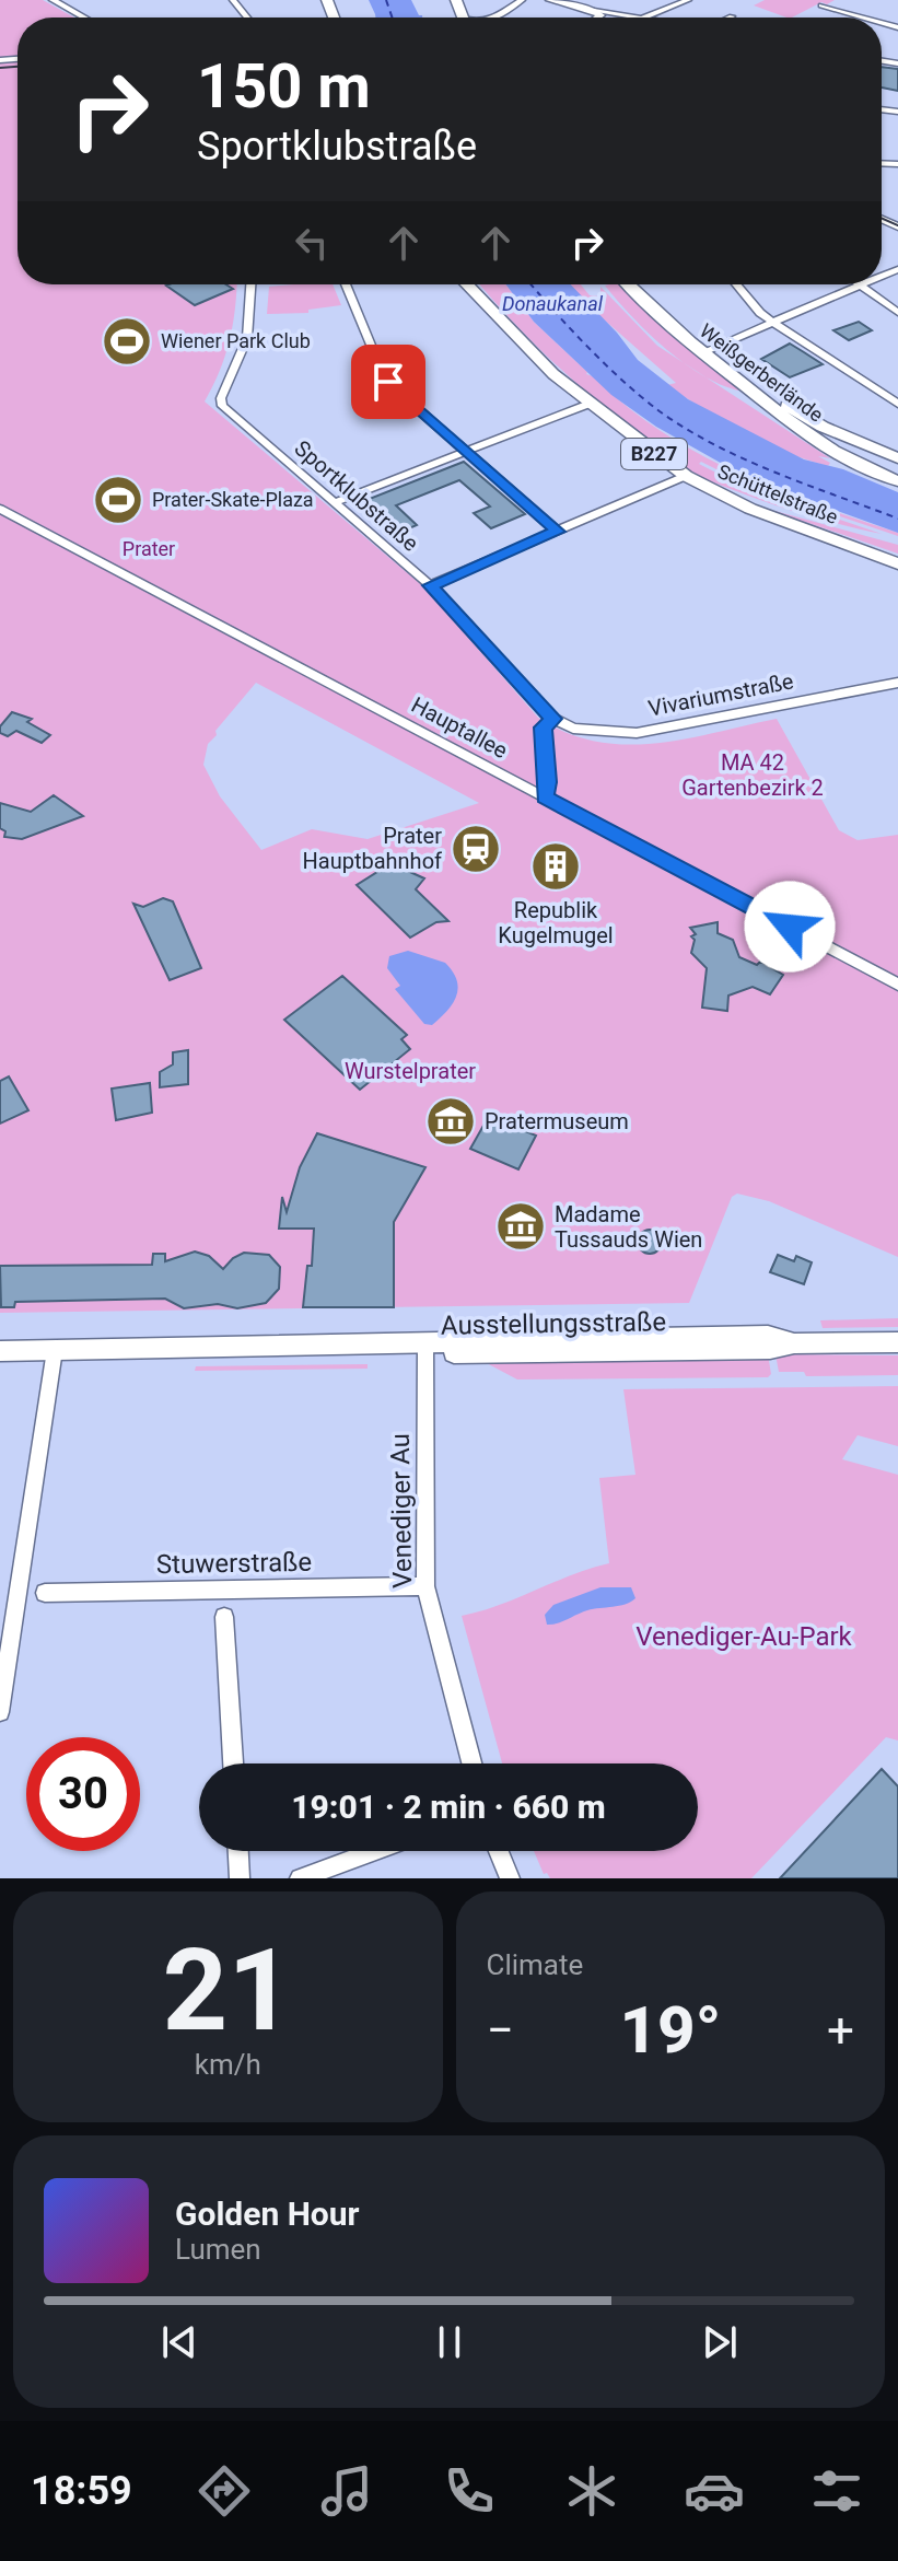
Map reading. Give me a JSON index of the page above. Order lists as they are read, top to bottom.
{
  "streets": {
    "main road": [
      "Weißgerberlände",
      "B227",
      "Schüttelstraße",
      "Ausstellungsstraße"
    ],
    "street": [
      "Sportklubstraße",
      "Vivariumstraße",
      "Hauptallee",
      "Venediger Au",
      "Stuwerstraße"
    ]
  },
  "crossings": [
    ["Sportklubstraße", "Vivariumstraße"],
    ["Ausstellungsstraße", "Venediger Au"],
    ["Venediger Au", "Stuwerstraße"]
  ],
  "water": ["Donaukanal"],
  "parks": [
    "Prater",
    "MA 42 Gartenbezirk 2",
    "Wurstelprater",
    "Venediger-Au-Park"
  ],
  "places": {
    "sports": ["Wiener Park Club", "Prater-Skate-Plaza"],
    "station": ["Prater Hauptbahnhof"],
    "building": ["Republik Kugelmugel"],
    "museum": ["Pratermuseum", "Madame Tussauds Wien"]
  },
  "page": {
    "turn": ["150 m", "Sportklubstraße"],
    "limit": "30",
    "trip": "19:01 · 2 min · 660 m",
    "tile": [
      ["21", "km/h"],
      "Climate"
    ],
    "heat": ["−", "19°", "+"],
    "song": ["Golden Hour", "Lumen"],
    "tabs": "18:59"
  }
}
